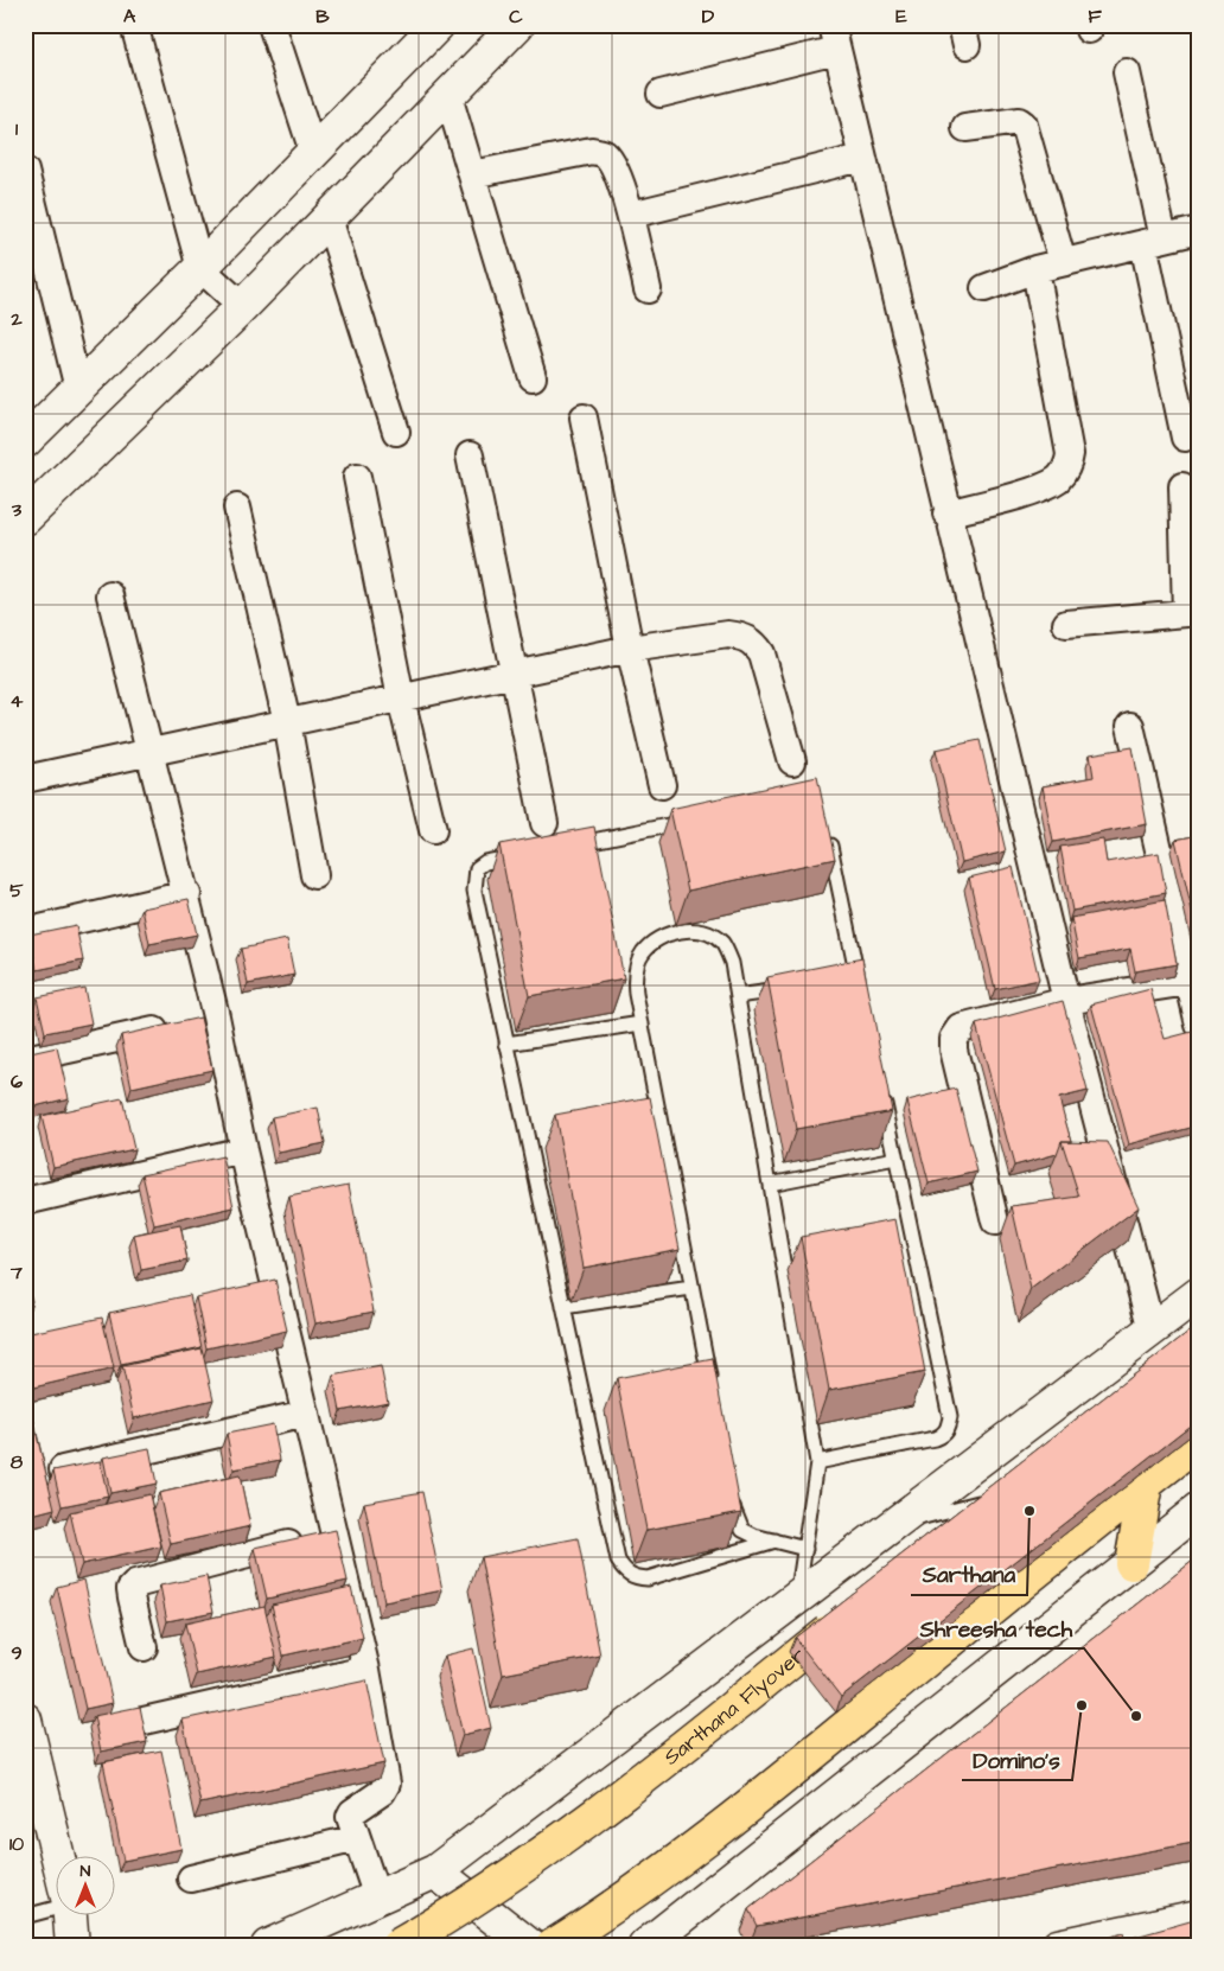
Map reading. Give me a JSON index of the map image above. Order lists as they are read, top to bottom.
{
  "streets": {
    "main road": ["Sarthana Flyover"]
  },
  "places": ["Sarthana", "Domino's", "Shreesha tech"],
  "north": "top",
  "grid": {
    "columns": [
      "A",
      "B",
      "C",
      "D",
      "E",
      "F"
    ],
    "rows": [
      "1",
      "2",
      "3",
      "4",
      "5",
      "6",
      "7",
      "8",
      "9",
      "10"
    ]
  }
}
